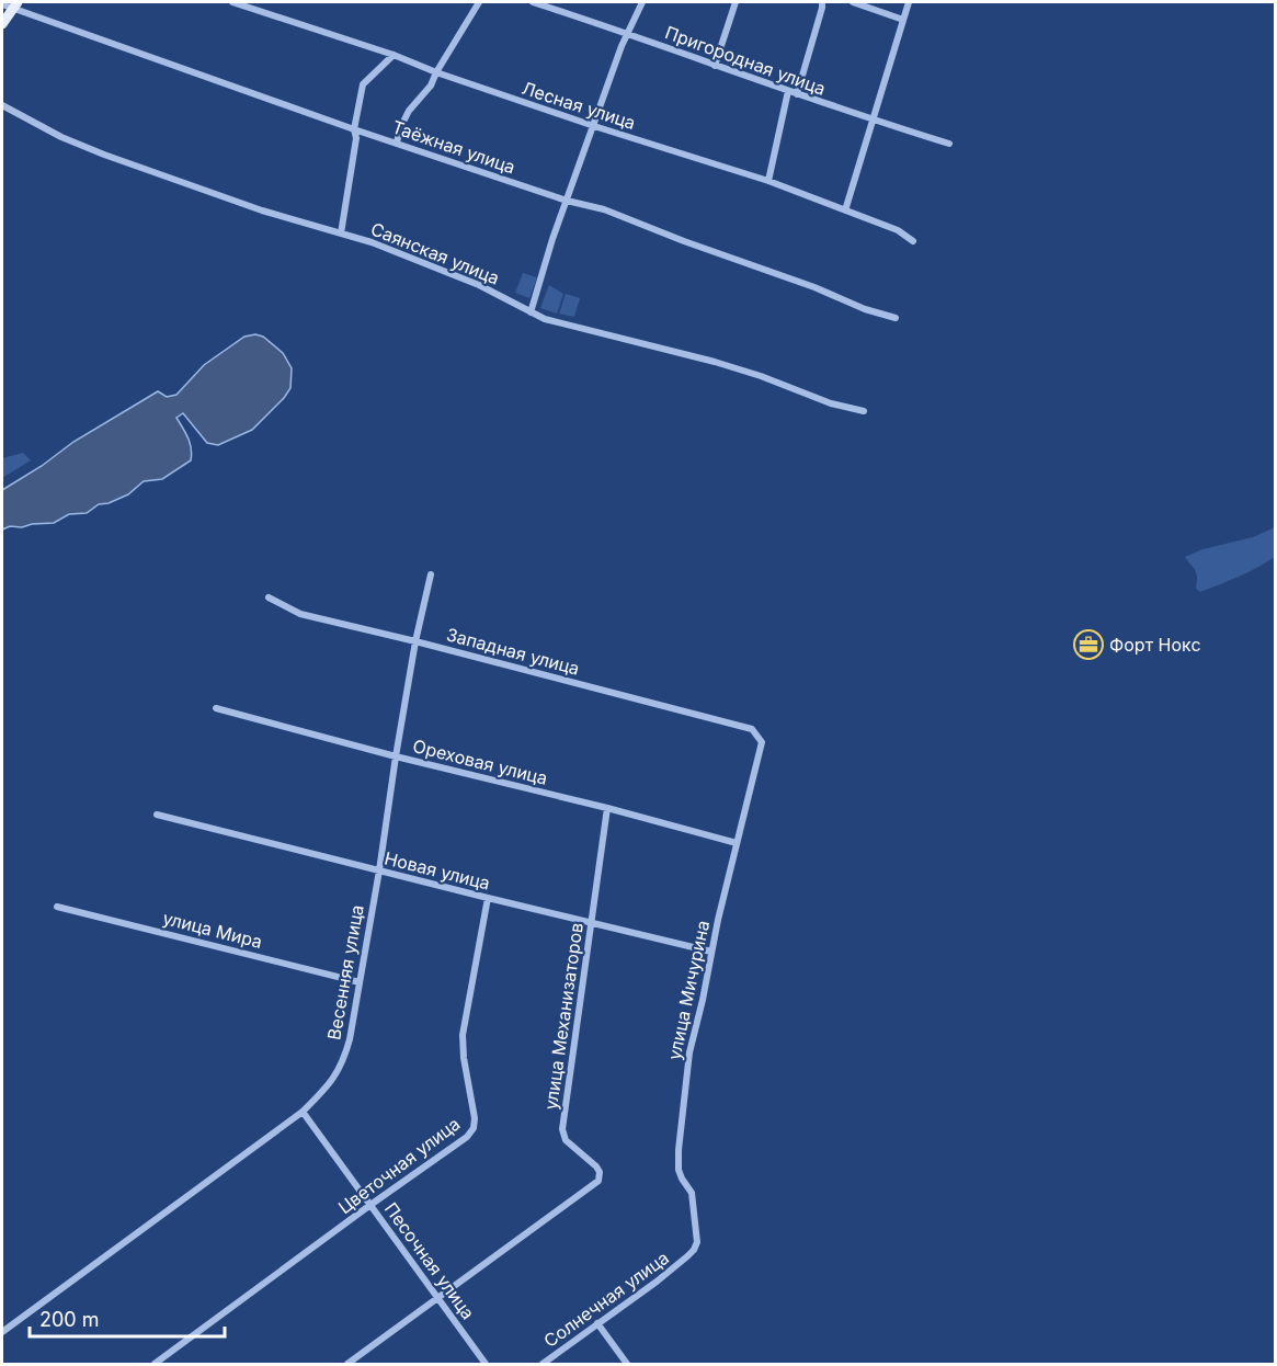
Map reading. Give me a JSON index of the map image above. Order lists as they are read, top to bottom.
{
  "streets": {
    "street": [
      "Пригородная улица",
      "Лесная улица",
      "Таёжная улица",
      "Саянская улица",
      "Западная улица",
      "Ореховая улица",
      "Новая улица",
      "улица Мира",
      "Весенняя улица",
      "улица Мичурина",
      "улица Механизаторов",
      "Цветочная улица",
      "Песочная улица",
      "Солнечная улица"
    ]
  },
  "crossings": [
    ["Западная улица", "Весенняя улица"],
    ["Западная улица", "улица Мичурина"],
    ["Ореховая улица", "Весенняя улица"],
    ["Ореховая улица", "улица Мичурина"],
    ["Ореховая улица", "улица Механизаторов"],
    ["Новая улица", "Весенняя улица"],
    ["Новая улица", "улица Мичурина"],
    ["Новая улица", "улица Механизаторов"],
    ["Новая улица", "Цветочная улица"],
    ["улица Мира", "Весенняя улица"],
    ["Весенняя улица", "Песочная улица"],
    ["улица Мичурина", "Солнечная улица"],
    ["улица Механизаторов", "Песочная улица"],
    ["Цветочная улица", "Песочная улица"]
  ],
  "places": {
    "office": ["Форт Нокс"]
  },
  "scale_bar": "200 m"
}
